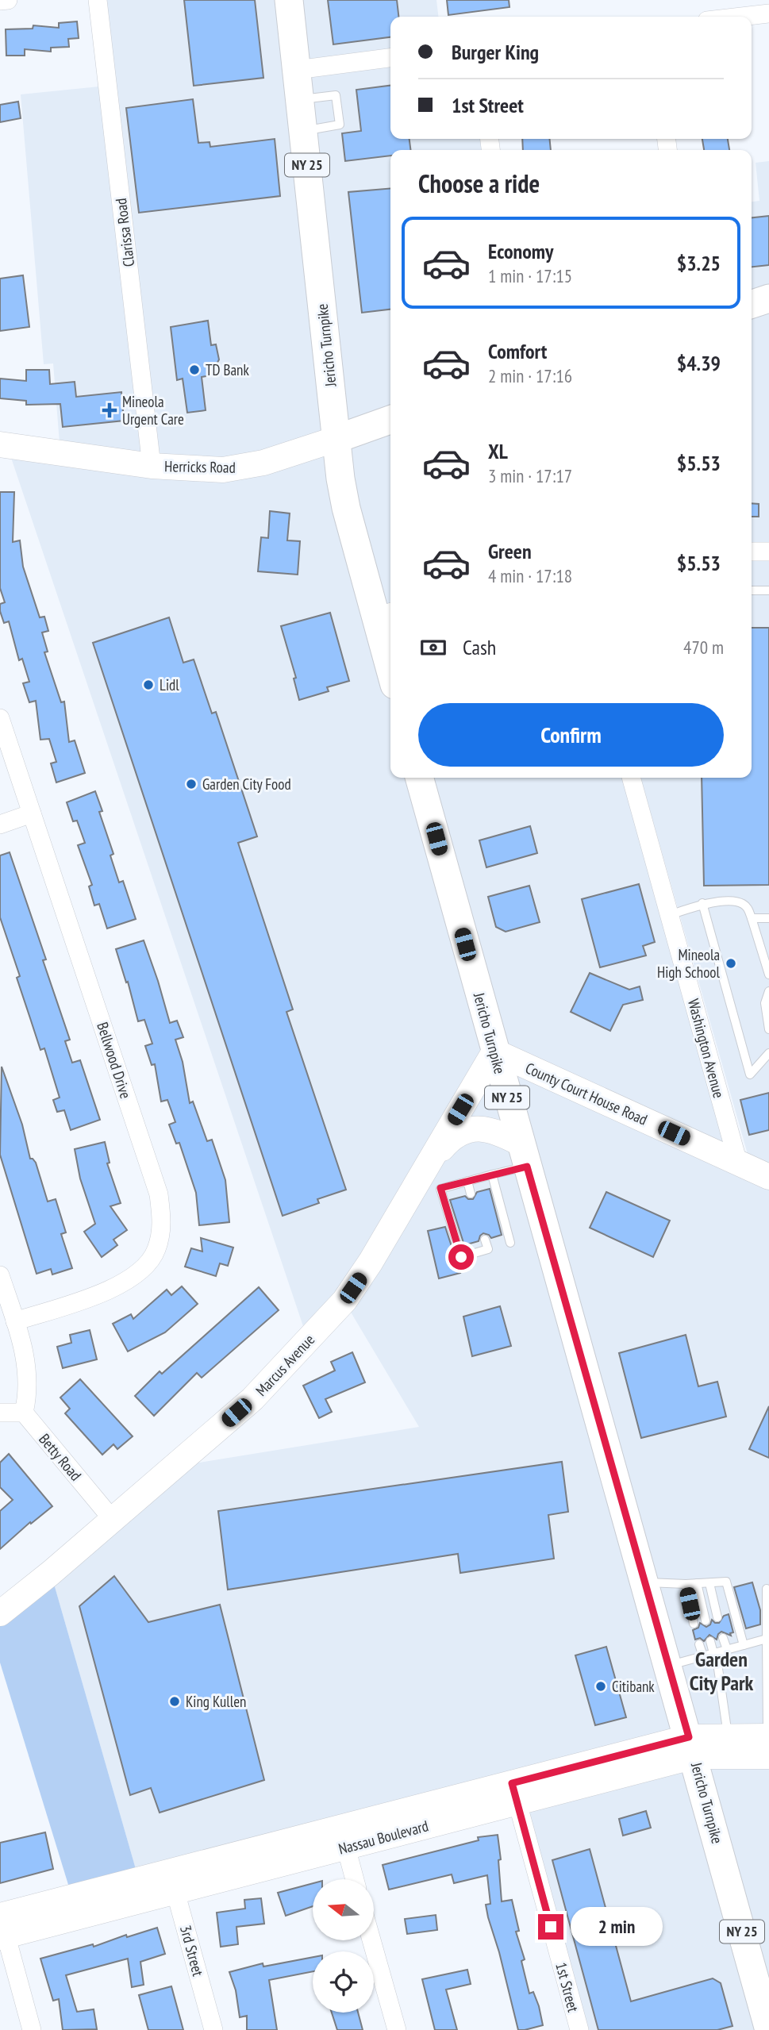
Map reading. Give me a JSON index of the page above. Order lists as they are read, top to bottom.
{
  "streets": {
    "main road": [
      "NY 25",
      "Jericho Turnpike",
      "Herricks Road",
      "County Court House Road",
      "Marcus Avenue",
      "Nassau Boulevard"
    ],
    "street": [
      "Clarissa Road",
      "Washington Avenue",
      "Bellwood Drive",
      "Betty Road",
      "3rd Street",
      "1st Street"
    ]
  },
  "crossings": [
    ["Clarissa Road", "Herricks Road"],
    ["Jericho Turnpike", "Herricks Road"],
    ["Jericho Turnpike", "County Court House Road"],
    ["Jericho Turnpike", "Marcus Avenue"],
    ["Jericho Turnpike", "Nassau Boulevard"],
    ["Washington Avenue", "County Court House Road"],
    ["County Court House Road", "Marcus Avenue"],
    ["Marcus Avenue", "Betty Road"],
    ["Nassau Boulevard", "3rd Street"],
    ["Nassau Boulevard", "1st Street"]
  ],
  "districts": ["Garden City Park"],
  "places": {
    "other": [
      "TD Bank",
      "Lidl",
      "Garden City Food",
      "Mineola High School",
      "Citibank",
      "King Kullen"
    ],
    "health": ["Mineola Urgent Care"]
  },
  "north": "left",
  "page": {
    "banner": ["Burger King", "1st Street"],
    "heading": "Choose a ride",
    "list": [
      {
        "name": "Economy",
        "note": "1 min · 17:15",
        "value": "$3.25"
      },
      {
        "name": "Comfort",
        "note": "2 min · 17:16",
        "value": "$4.39"
      },
      {
        "name": "XL",
        "note": "3 min · 17:17",
        "value": "$5.53"
      },
      {
        "name": "Green",
        "note": "4 min · 17:18",
        "value": "$5.53"
      }
    ],
    "pay": ["Cash", "470 m"],
    "buttons": "Confirm",
    "bubble": "2 min"
  }
}
